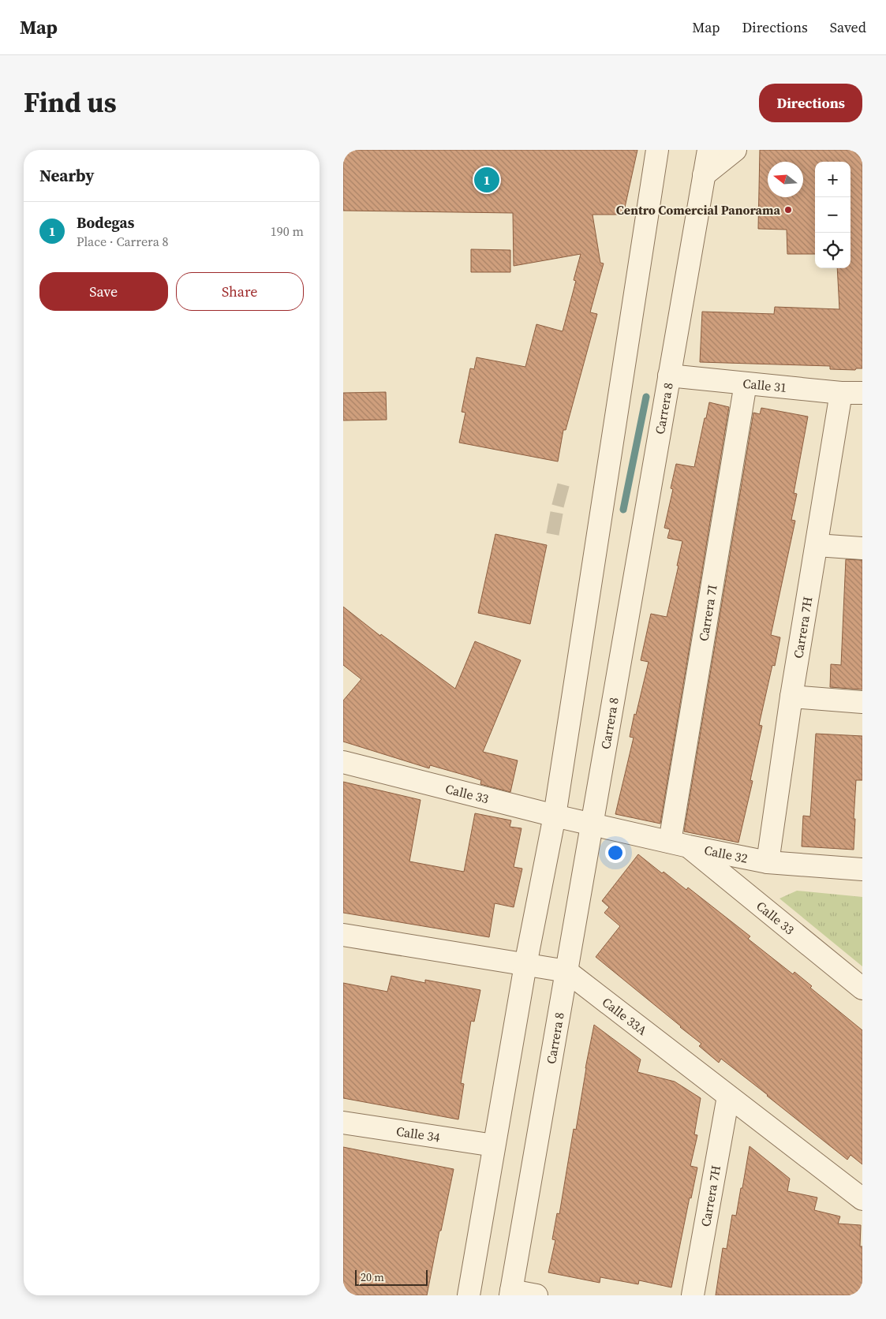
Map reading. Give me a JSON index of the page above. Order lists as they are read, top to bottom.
{
  "streets": {
    "street": [
      "Calle 31",
      "Carrera 8",
      "Carrera 7I",
      "Carrera 7H",
      "Calle 33",
      "Calle 32",
      "Calle 33A",
      "Calle 34"
    ]
  },
  "crossings": [
    ["Calle 31", "Carrera 8"],
    ["Calle 31", "Carrera 7I"],
    ["Calle 31", "Carrera 7H"],
    ["Carrera 8", "Calle 33"],
    ["Carrera 8", "Calle 32"],
    ["Carrera 8", "Calle 33A"],
    ["Carrera 7I", "Calle 33"],
    ["Carrera 7I", "Calle 32"],
    ["Carrera 7H", "Calle 32"],
    ["Carrera 7H", "Calle 33A"],
    ["Calle 33", "Calle 32"]
  ],
  "places": ["Centro Comercial Panorama"],
  "scale_bar": "20 m",
  "north": "left",
  "page": {
    "header": "Map",
    "nav": ["Map", "Directions", "Saved"],
    "title": "Find us",
    "buttons": [
      "Directions",
      ["Save", "Share"]
    ],
    "heading": "Nearby",
    "map_buttons": ["+", "−"],
    "pins": "1",
    "list": [
      {
        "mark": "1",
        "name": "Bodegas",
        "note": "Place · Carrera 8",
        "value": "190 m"
      }
    ],
    "scale": "20 m"
  }
}
